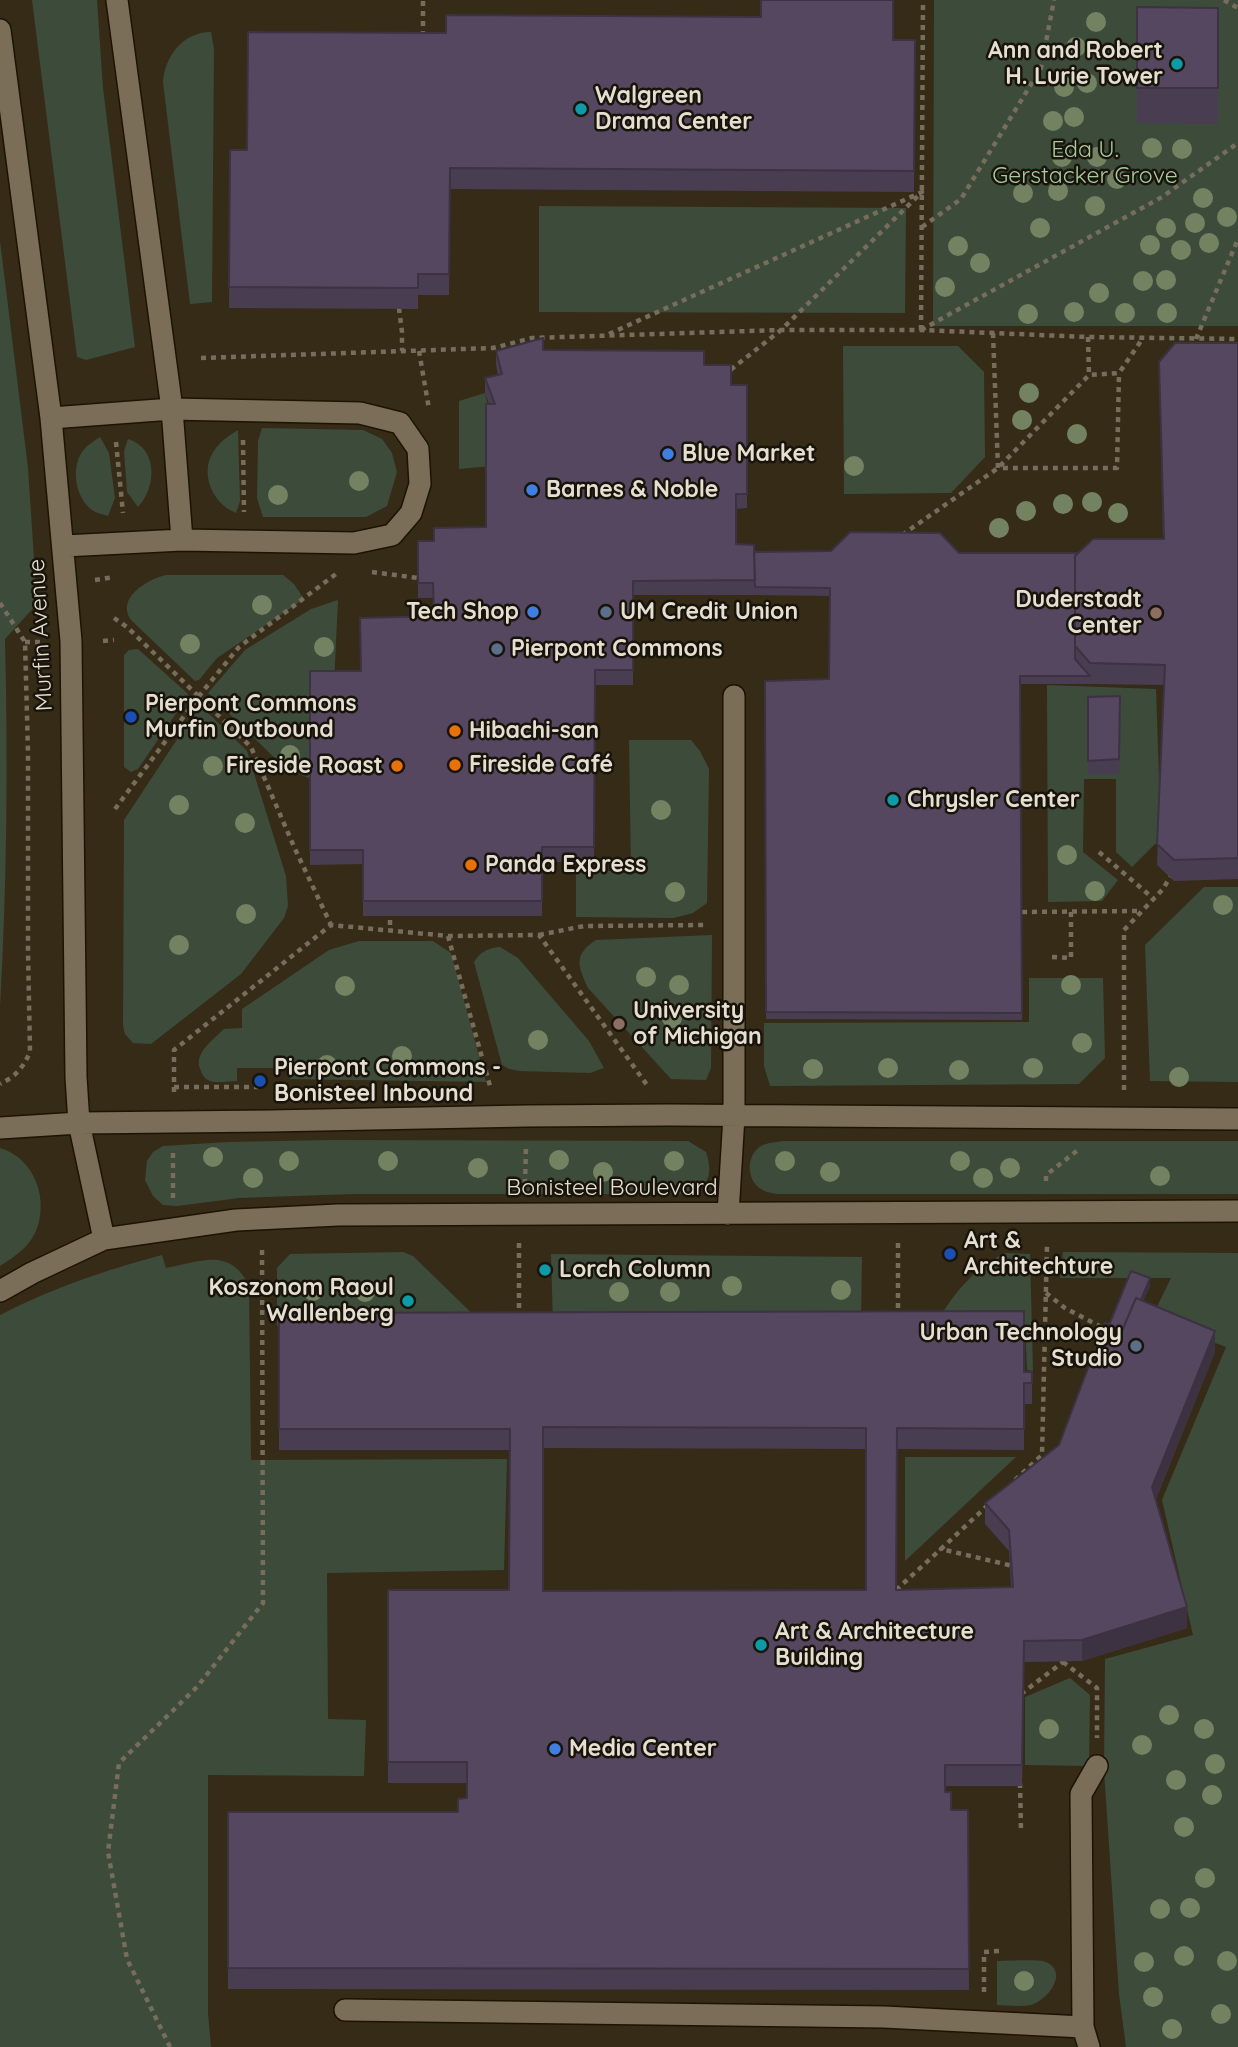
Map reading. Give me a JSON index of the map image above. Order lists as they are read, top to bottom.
{
  "streets": {
    "street": ["Murfin Avenue", "Bonisteel Boulevard"]
  },
  "crossings": [
    ["Murfin Avenue", "Bonisteel Boulevard"]
  ],
  "parks": ["Eda U. Gerstacker Grove"],
  "places": [
    "Ann and Robert H. Lurie Tower",
    "Walgreen Drama Center",
    "Blue Market",
    "Barnes & Noble",
    "Tech Shop",
    "UM Credit Union",
    "Duderstadt Center",
    "Pierpont Commons",
    "Pierpont Commons Murfin Outbound",
    "Hibachi-san",
    "Fireside Café",
    "Fireside Roast",
    "Chrysler Center",
    "Panda Express",
    "University of Michigan",
    "Pierpont Commons - Bonisteel Inbound",
    "Art & Architechture",
    "Lorch Column",
    "Koszonom Raoul Wallenberg",
    "Urban Technology Studio",
    "Art & Architecture Building",
    "Media Center"
  ]
}
